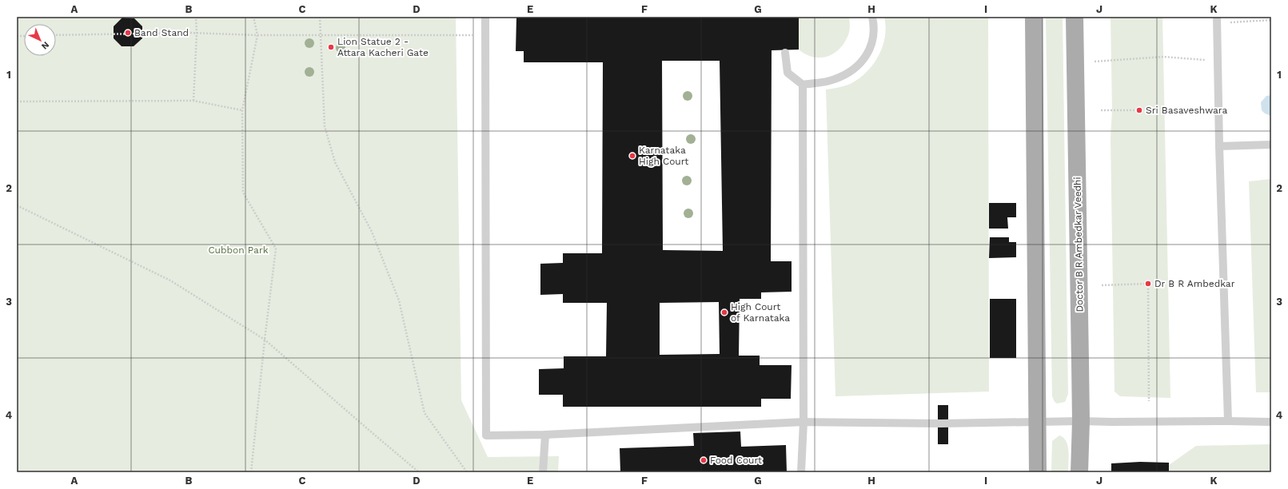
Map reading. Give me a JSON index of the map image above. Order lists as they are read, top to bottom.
{
  "streets": {
    "main road": ["Doctor B R Ambedkar Veedhi"]
  },
  "parks": ["Cubbon Park"],
  "places": [
    "Band Stand",
    "Lion Statue 2 - Attara Kacheri Gate",
    "Sri Basaveshwara",
    "Karnataka High Court",
    "Dr B R Ambedkar",
    "High Court of Karnataka",
    "Food Court"
  ],
  "north": "bottom right",
  "grid": {
    "columns": [
      "A",
      "B",
      "C",
      "D",
      "E",
      "F",
      "G",
      "H",
      "I",
      "J",
      "K"
    ],
    "rows": [
      "1",
      "2",
      "3",
      "4"
    ]
  }
}
